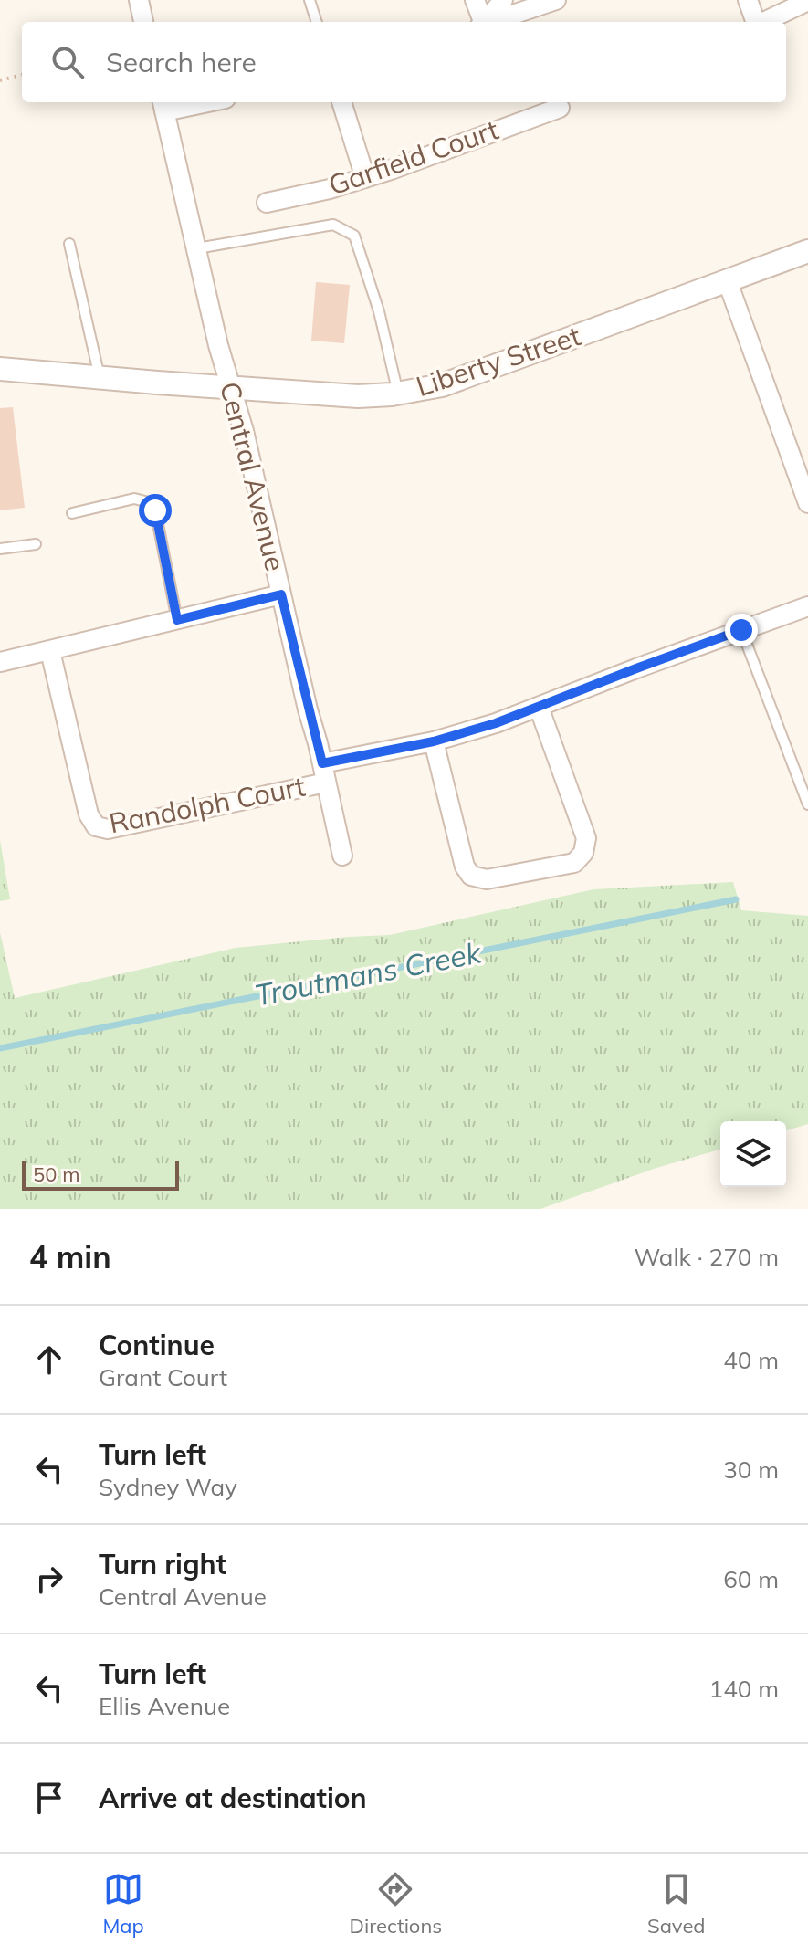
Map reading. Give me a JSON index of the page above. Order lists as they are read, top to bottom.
{
  "streets": {
    "street": [
      "Garfield Court",
      "Liberty Street",
      "Central Avenue",
      "Randolph Court"
    ]
  },
  "crossings": [
    ["Liberty Street", "Central Avenue"],
    ["Central Avenue", "Randolph Court"]
  ],
  "water": ["Troutmans Creek"],
  "scale_bar": "50 m",
  "page": {
    "search": "Search here",
    "scale": "50 m",
    "heading": ["4 min", "Walk · 270 m"],
    "list": [
      ["Continue", "Grant Court", "40 m"],
      ["Turn left", "Sydney Way", "30 m"],
      ["Turn right", "Central Avenue", "60 m"],
      ["Turn left", "Ellis Avenue", "140 m"],
      "Arrive at destination"
    ],
    "nav": ["Map", "Directions", "Saved"]
  }
}
